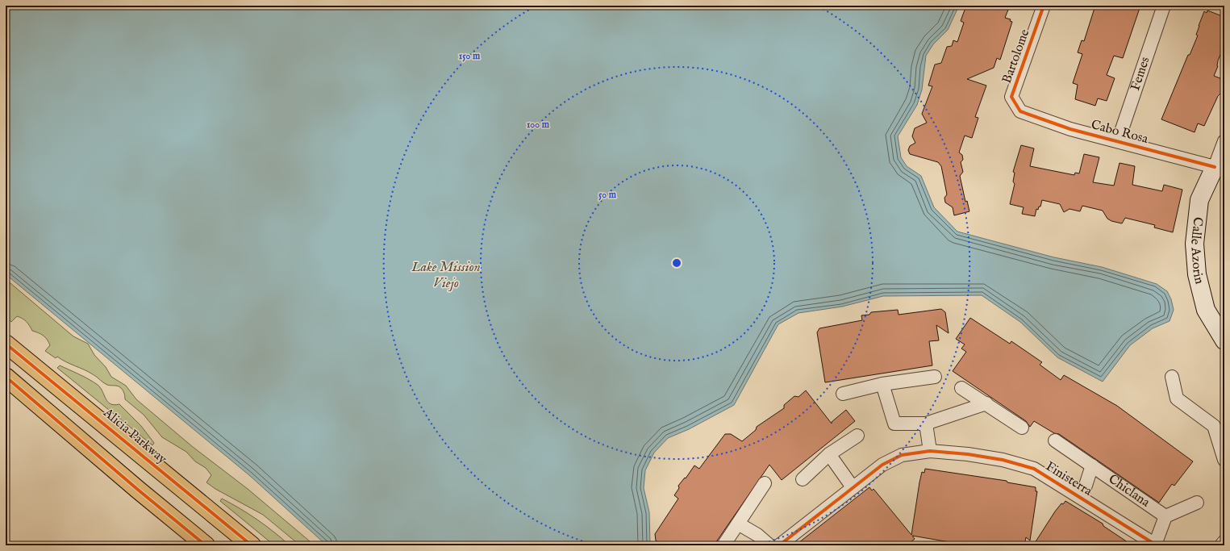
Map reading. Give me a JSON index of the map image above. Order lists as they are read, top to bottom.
{
  "streets": {
    "main road": ["Alicia Parkway"],
    "street": [
      "Bartolome",
      "Femes",
      "Cabo Rosa",
      "Calle Azorin",
      "Finisterra",
      "Chiclana"
    ]
  },
  "crossings": [
    ["Bartolome", "Cabo Rosa"],
    ["Femes", "Cabo Rosa"],
    ["Cabo Rosa", "Calle Azorin"],
    ["Finisterra", "Chiclana"]
  ],
  "water": ["Lake Mission Viejo"],
  "rings": ["150 m", "100 m", "50 m"]
}
